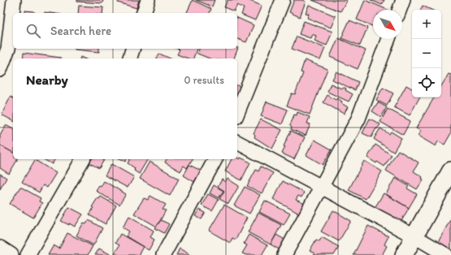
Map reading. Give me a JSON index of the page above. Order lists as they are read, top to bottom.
{
  "north": "bottom right",
  "page": {
    "map_buttons": ["+", "−"],
    "search": "Search here",
    "heading": ["Nearby", "0 results"]
  }
}
